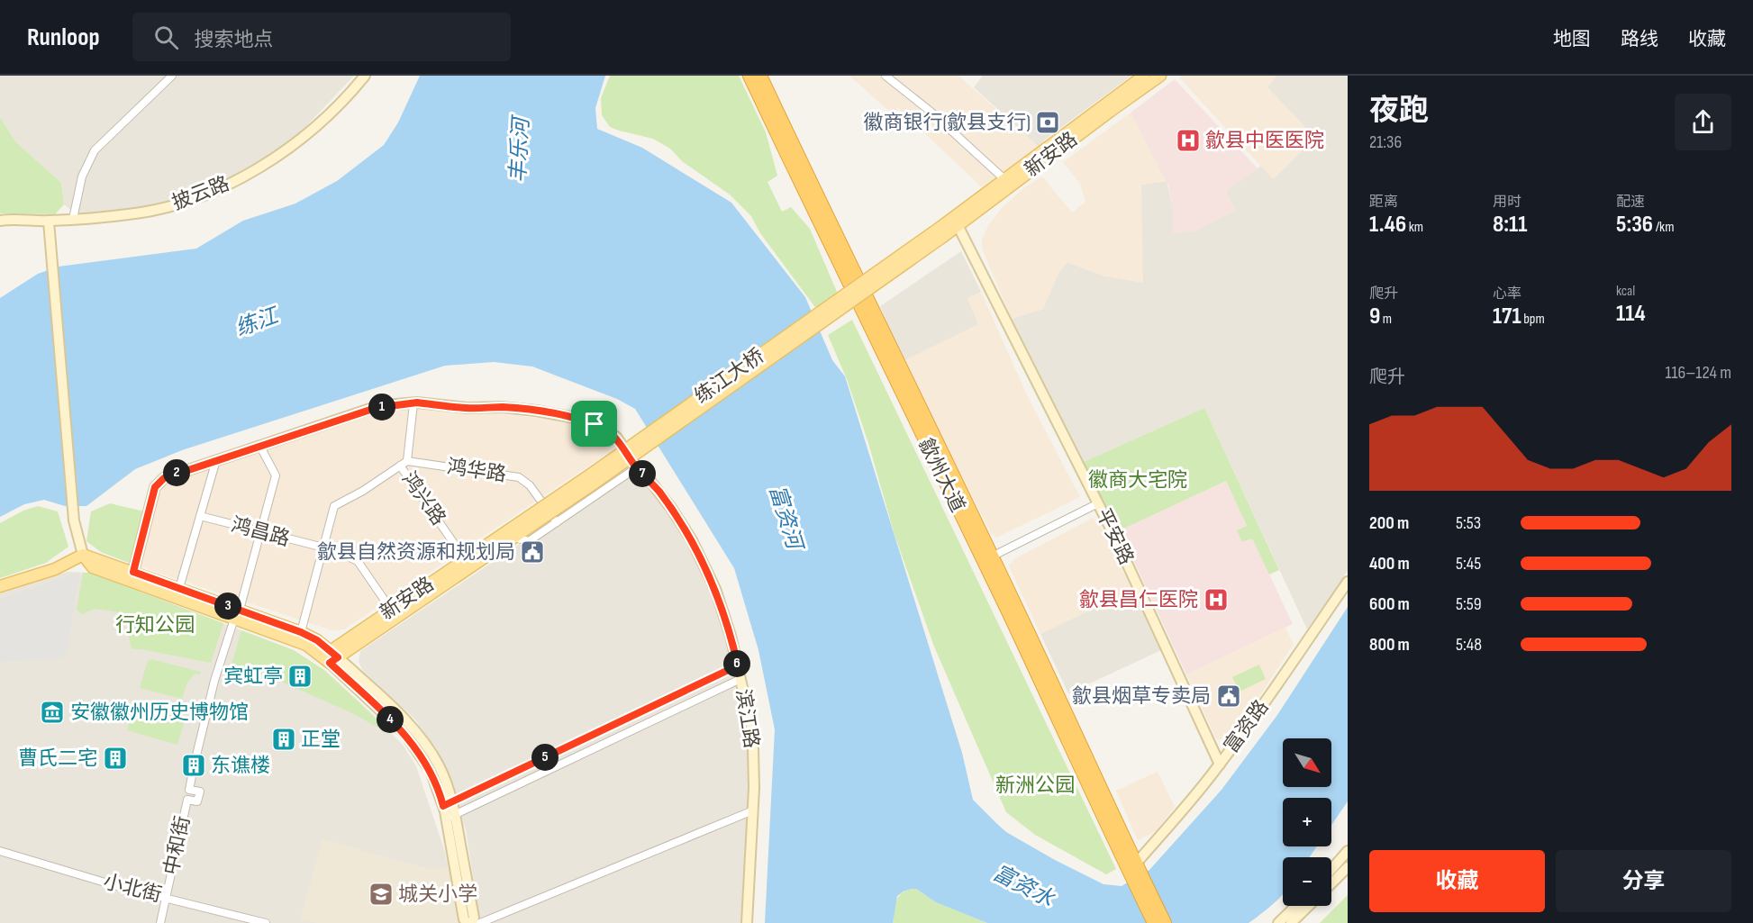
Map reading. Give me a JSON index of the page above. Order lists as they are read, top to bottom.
{
  "streets": {
    "highway": ["歙州大道"],
    "main road": ["新安路", "练江大桥"],
    "street": [
      "披云路",
      "鸿华路",
      "鸿兴路",
      "鸿昌路",
      "平安路",
      "滨江路",
      "富资路",
      "中和街",
      "小北街"
    ]
  },
  "crossings": [
    ["新安路", "练江大桥"],
    ["新安路", "鸿兴路"],
    ["新安路", "鸿昌路"],
    ["新安路", "平安路"],
    ["鸿华路", "鸿兴路"],
    ["歙州大道", "富资路"],
    ["鸿兴路", "滨江路"],
    ["平安路", "富资路"],
    ["中和街", "小北街"]
  ],
  "water": [
    "丰乐河",
    "练江",
    "富资河",
    "富资水"
  ],
  "parks": ["徽商大宅院", "行知公园", "新洲公园"],
  "places": {
    "bank": ["徽商银行(歙县支行)"],
    "hospital": ["歙县中医医院", "歙县昌仁医院"],
    "public building": ["歙县自然资源和规划局", "歙县烟草专卖局"],
    "building": [
      "宾虹亭",
      "正堂",
      "曹氏二宅",
      "东谯楼"
    ],
    "museum": ["安徽徽州历史博物馆"],
    "school or university": ["城关小学"]
  },
  "north": "bottom right",
  "page": {
    "header": "Runloop",
    "search": "搜索地点",
    "nav": ["地图", "路线", "收藏"],
    "heading": ["夜跑", "21:36"],
    "stats": [
      ["距离", "1.46 km"],
      ["用时", "8:11"],
      ["配速", "5:36 /km"],
      ["爬升", "9 m"],
      ["心率", "171 bpm"],
      ["kcal", "114"]
    ],
    "chart": ["爬升", "116–124 m"],
    "pins": [
      "1",
      "2",
      "7",
      "3",
      "6",
      "4",
      "5"
    ],
    "list": [
      {
        "name": "200 m",
        "note": "5:53"
      },
      {
        "name": "400 m",
        "note": "5:45"
      },
      {
        "name": "600 m",
        "note": "5:59"
      },
      {
        "name": "800 m",
        "note": "5:48"
      }
    ],
    "map_buttons": ["+", "−"],
    "buttons": ["收藏", "分享"]
  }
}
